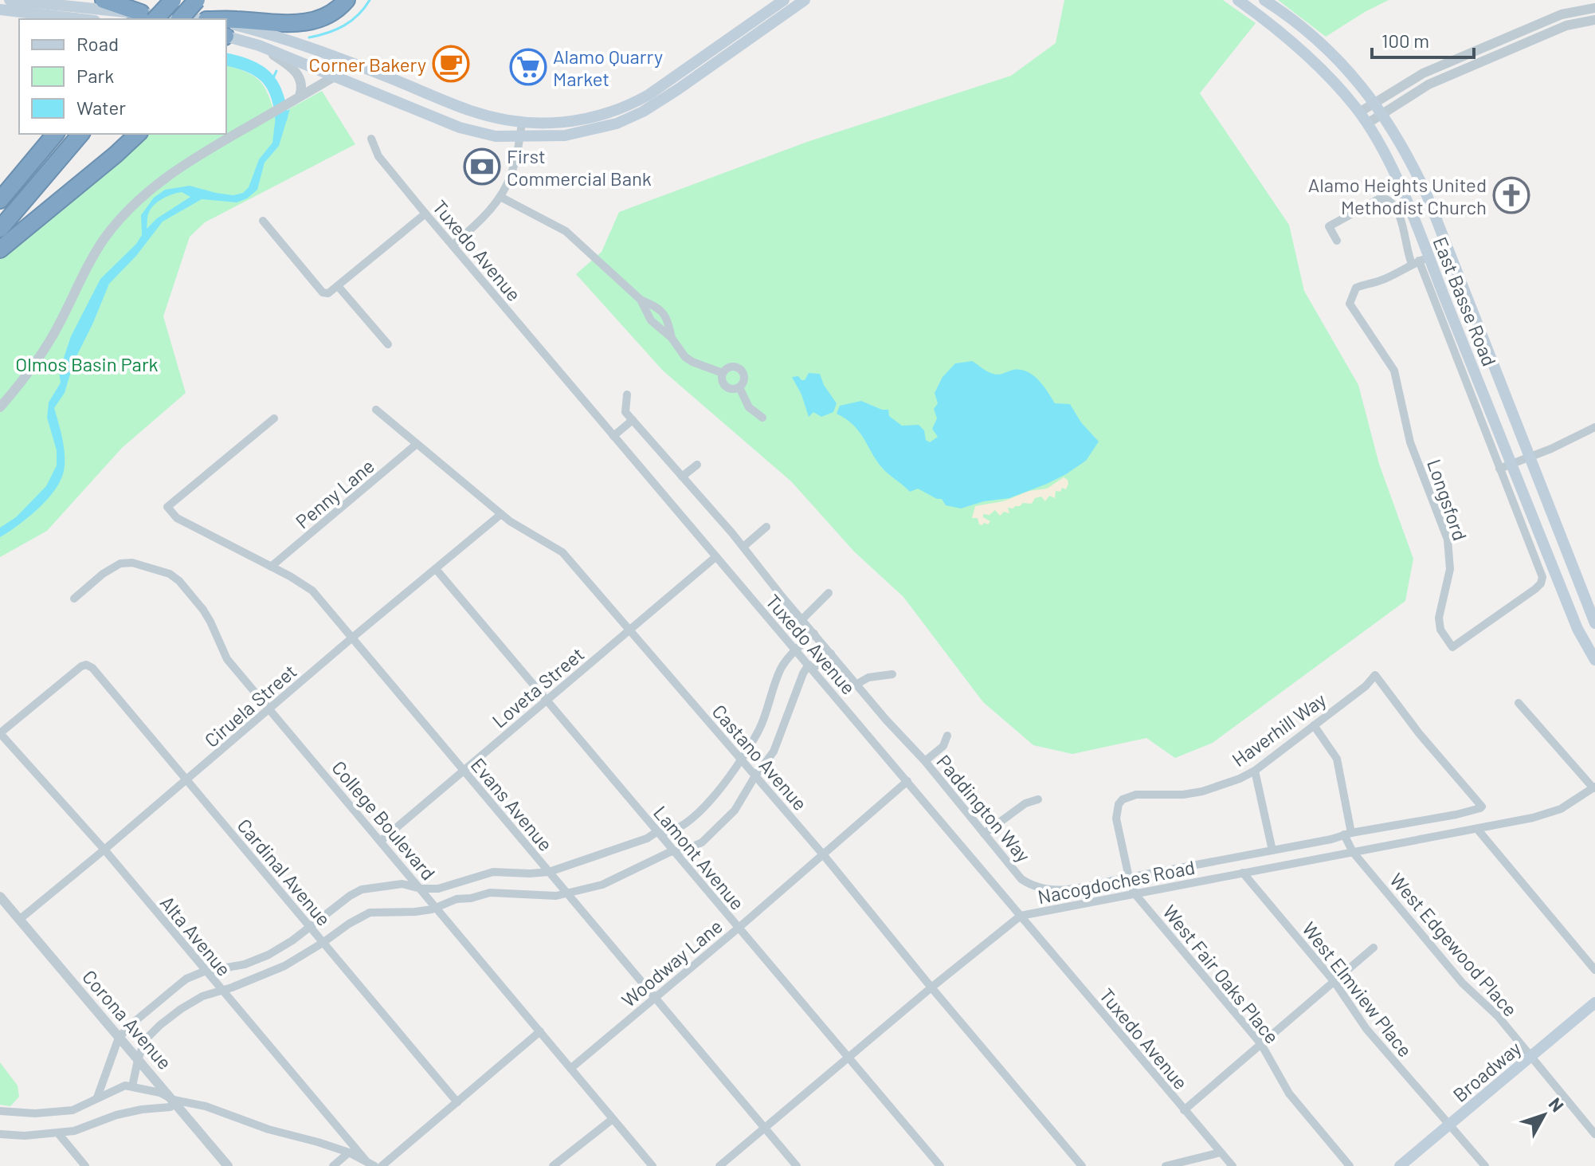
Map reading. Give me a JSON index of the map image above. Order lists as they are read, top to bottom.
{
  "streets": {
    "main road": ["East Basse Road", "Broadway"],
    "street": [
      "Tuxedo Avenue",
      "Penny Lane",
      "Longsford",
      "Loveta Street",
      "Ciruela Street",
      "Haverhill Way",
      "Castano Avenue",
      "Evans Avenue",
      "Paddington Way",
      "College Boulevard",
      "Lamont Avenue",
      "Cardinal Avenue",
      "Nacogdoches Road",
      "Alta Avenue",
      "West Edgewood Place",
      "Woodway Lane",
      "West Fair Oaks Place",
      "West Elmview Place",
      "Corona Avenue"
    ]
  },
  "crossings": [
    ["Tuxedo Avenue", "Loveta Street"],
    ["Tuxedo Avenue", "Nacogdoches Road"],
    ["Tuxedo Avenue", "Woodway Lane"],
    ["East Basse Road", "Longsford"],
    ["Penny Lane", "Castano Avenue"],
    ["Penny Lane", "Evans Avenue"],
    ["Loveta Street", "Castano Avenue"],
    ["Loveta Street", "Evans Avenue"],
    ["Loveta Street", "College Boulevard"],
    ["Loveta Street", "Lamont Avenue"],
    ["Ciruela Street", "Castano Avenue"],
    ["Ciruela Street", "Evans Avenue"],
    ["Ciruela Street", "College Boulevard"],
    ["Ciruela Street", "Lamont Avenue"],
    ["Ciruela Street", "Cardinal Avenue"],
    ["Ciruela Street", "Alta Avenue"],
    ["Ciruela Street", "Corona Avenue"],
    ["Haverhill Way", "Paddington Way"],
    ["Haverhill Way", "Nacogdoches Road"],
    ["Haverhill Way", "West Edgewood Place"],
    ["Haverhill Way", "West Fair Oaks Place"],
    ["Castano Avenue", "Nacogdoches Road"],
    ["Castano Avenue", "Woodway Lane"],
    ["Evans Avenue", "Nacogdoches Road"],
    ["Evans Avenue", "Woodway Lane"],
    ["Paddington Way", "West Edgewood Place"],
    ["College Boulevard", "Woodway Lane"],
    ["Lamont Avenue", "Nacogdoches Road"],
    ["Lamont Avenue", "Woodway Lane"],
    ["Cardinal Avenue", "Alta Avenue"],
    ["Nacogdoches Road", "West Edgewood Place"],
    ["Nacogdoches Road", "West Fair Oaks Place"],
    ["Nacogdoches Road", "West Elmview Place"],
    ["West Edgewood Place", "Broadway"],
    ["West Elmview Place", "Broadway"]
  ],
  "parks": ["Olmos Basin Park"],
  "places": {
    "cafe": ["Corner Bakery"],
    "supermarket": ["Alamo Quarry Market"],
    "bank": ["First Commercial Bank"],
    "church": ["Alamo Heights United Methodist Church"]
  },
  "legend": ["Road", "Park", "Water"],
  "scale_bar": "100 m",
  "north": "top right"
}
